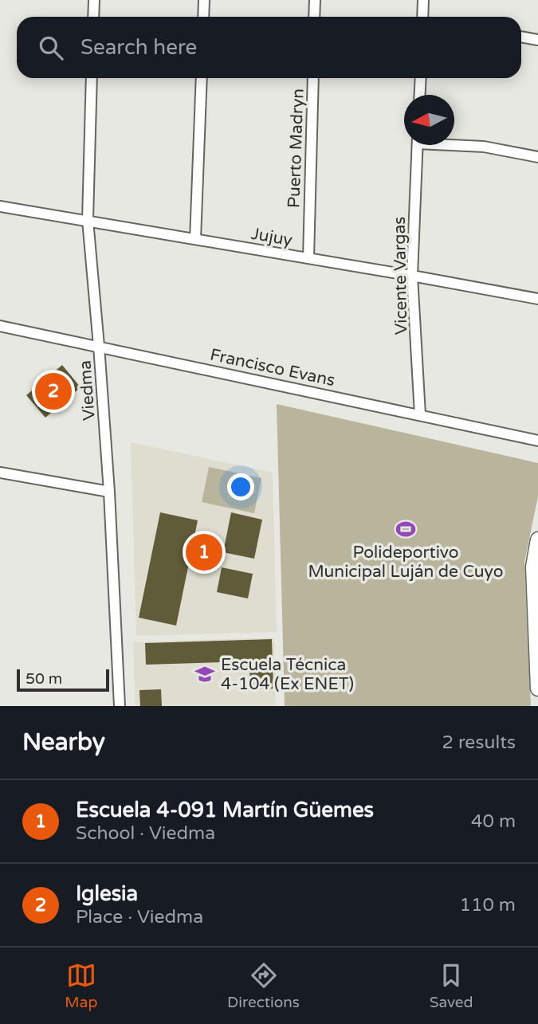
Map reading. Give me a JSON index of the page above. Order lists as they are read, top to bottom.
{
  "streets": {
    "street": [
      "Puerto Madryn",
      "Jujuy",
      "Vicente Vargas",
      "Francisco Evans",
      "Viedma"
    ]
  },
  "crossings": [
    ["Puerto Madryn", "Jujuy"],
    ["Jujuy", "Vicente Vargas"],
    ["Jujuy", "Viedma"],
    ["Vicente Vargas", "Francisco Evans"],
    ["Francisco Evans", "Viedma"]
  ],
  "places": {
    "sports": ["Polideportivo Municipal Luján de Cuyo"],
    "school or university": ["Escuela Técnica 4-104 (Ex ENET)"]
  },
  "scale_bar": "50 m",
  "north": "left",
  "page": {
    "search": "Search here",
    "pins": ["2", "1"],
    "scale": "50 m",
    "heading": ["Nearby", "2 results"],
    "list": [
      {
        "mark": "1",
        "name": "Escuela 4-091 Martín Güemes",
        "note": "School · Viedma",
        "value": "40 m"
      },
      {
        "mark": "2",
        "name": "Iglesia",
        "note": "Place · Viedma",
        "value": "110 m"
      }
    ],
    "nav": ["Map", "Directions", "Saved"]
  }
}
